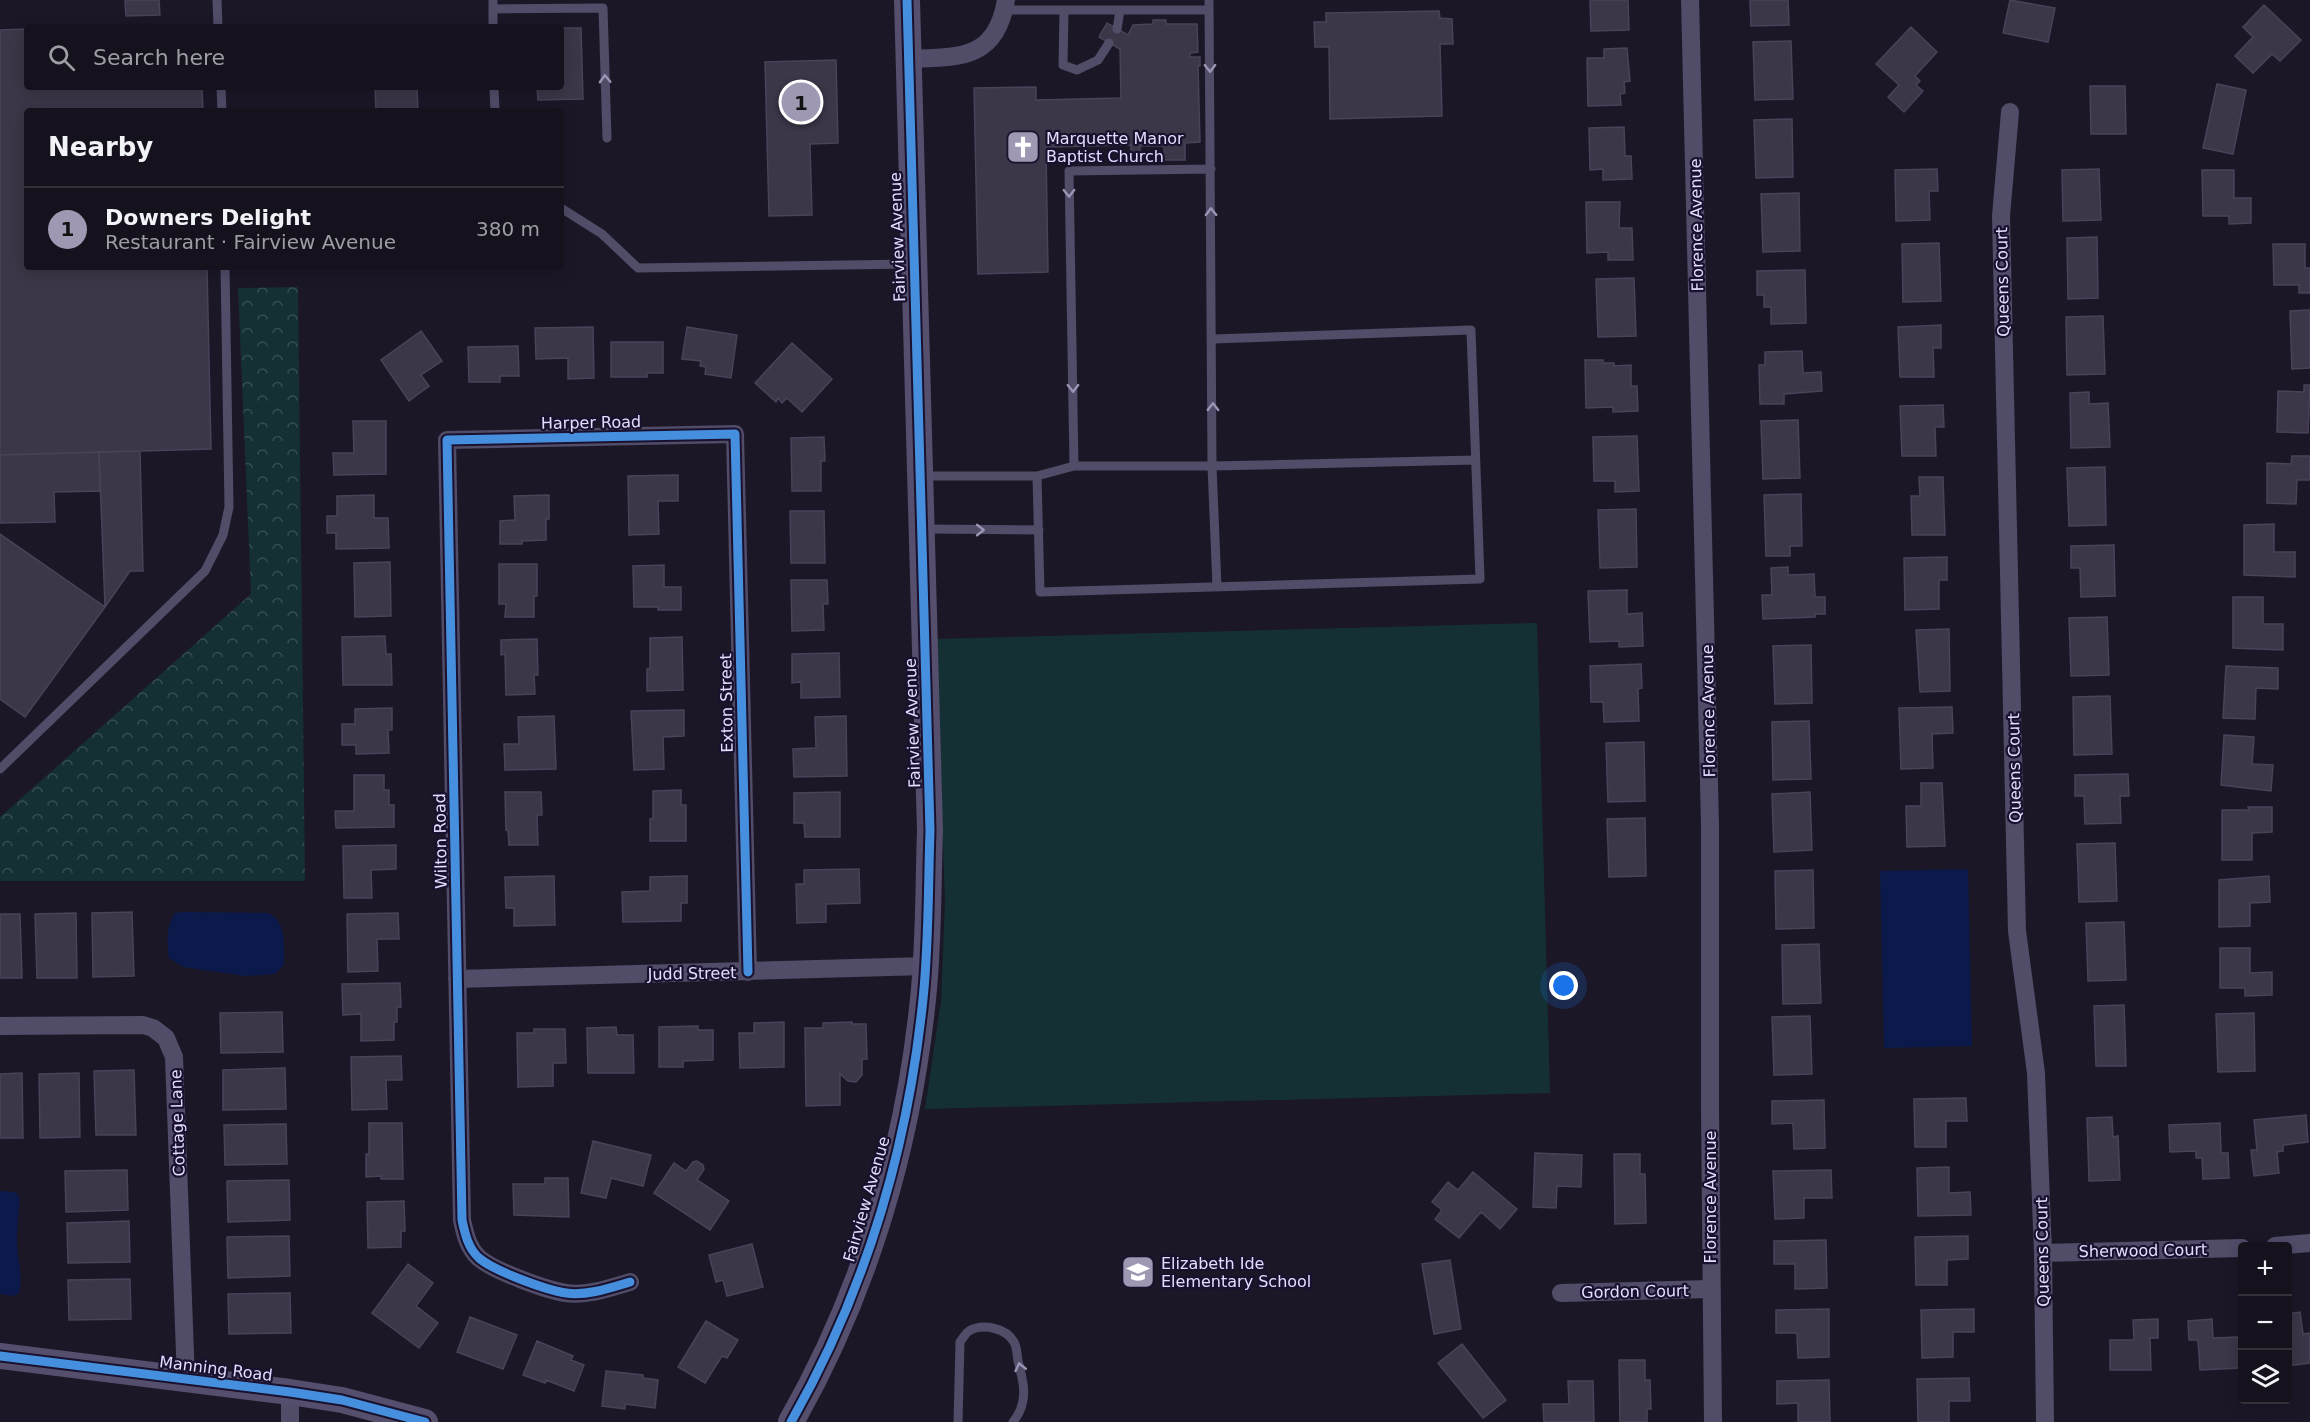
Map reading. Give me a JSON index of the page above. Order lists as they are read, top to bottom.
{
  "streets": {
    "street": [
      "Florence Avenue",
      "Fairview Avenue",
      "Queens Court",
      "Harper Road",
      "Exton Street",
      "Wilton Road",
      "Judd Street",
      "Cottage Lane",
      "Sherwood Court",
      "Gordon Court",
      "Manning Road"
    ]
  },
  "crossings": [
    ["Florence Avenue", "Gordon Court"],
    ["Fairview Avenue", "Judd Street"],
    ["Queens Court", "Sherwood Court"],
    ["Harper Road", "Exton Street"],
    ["Harper Road", "Wilton Road"],
    ["Exton Street", "Judd Street"],
    ["Wilton Road", "Judd Street"],
    ["Cottage Lane", "Manning Road"]
  ],
  "places": {
    "church": ["Marquette Manor Baptist Church"],
    "school or university": ["Elizabeth Ide Elementary School"]
  },
  "page": {
    "search": "Search here",
    "pins": "1",
    "heading": "Nearby",
    "list": [
      {
        "mark": "1",
        "name": "Downers Delight",
        "note": "Restaurant · Fairview Avenue",
        "value": "380 m"
      }
    ],
    "map_buttons": ["+", "−"]
  }
}
